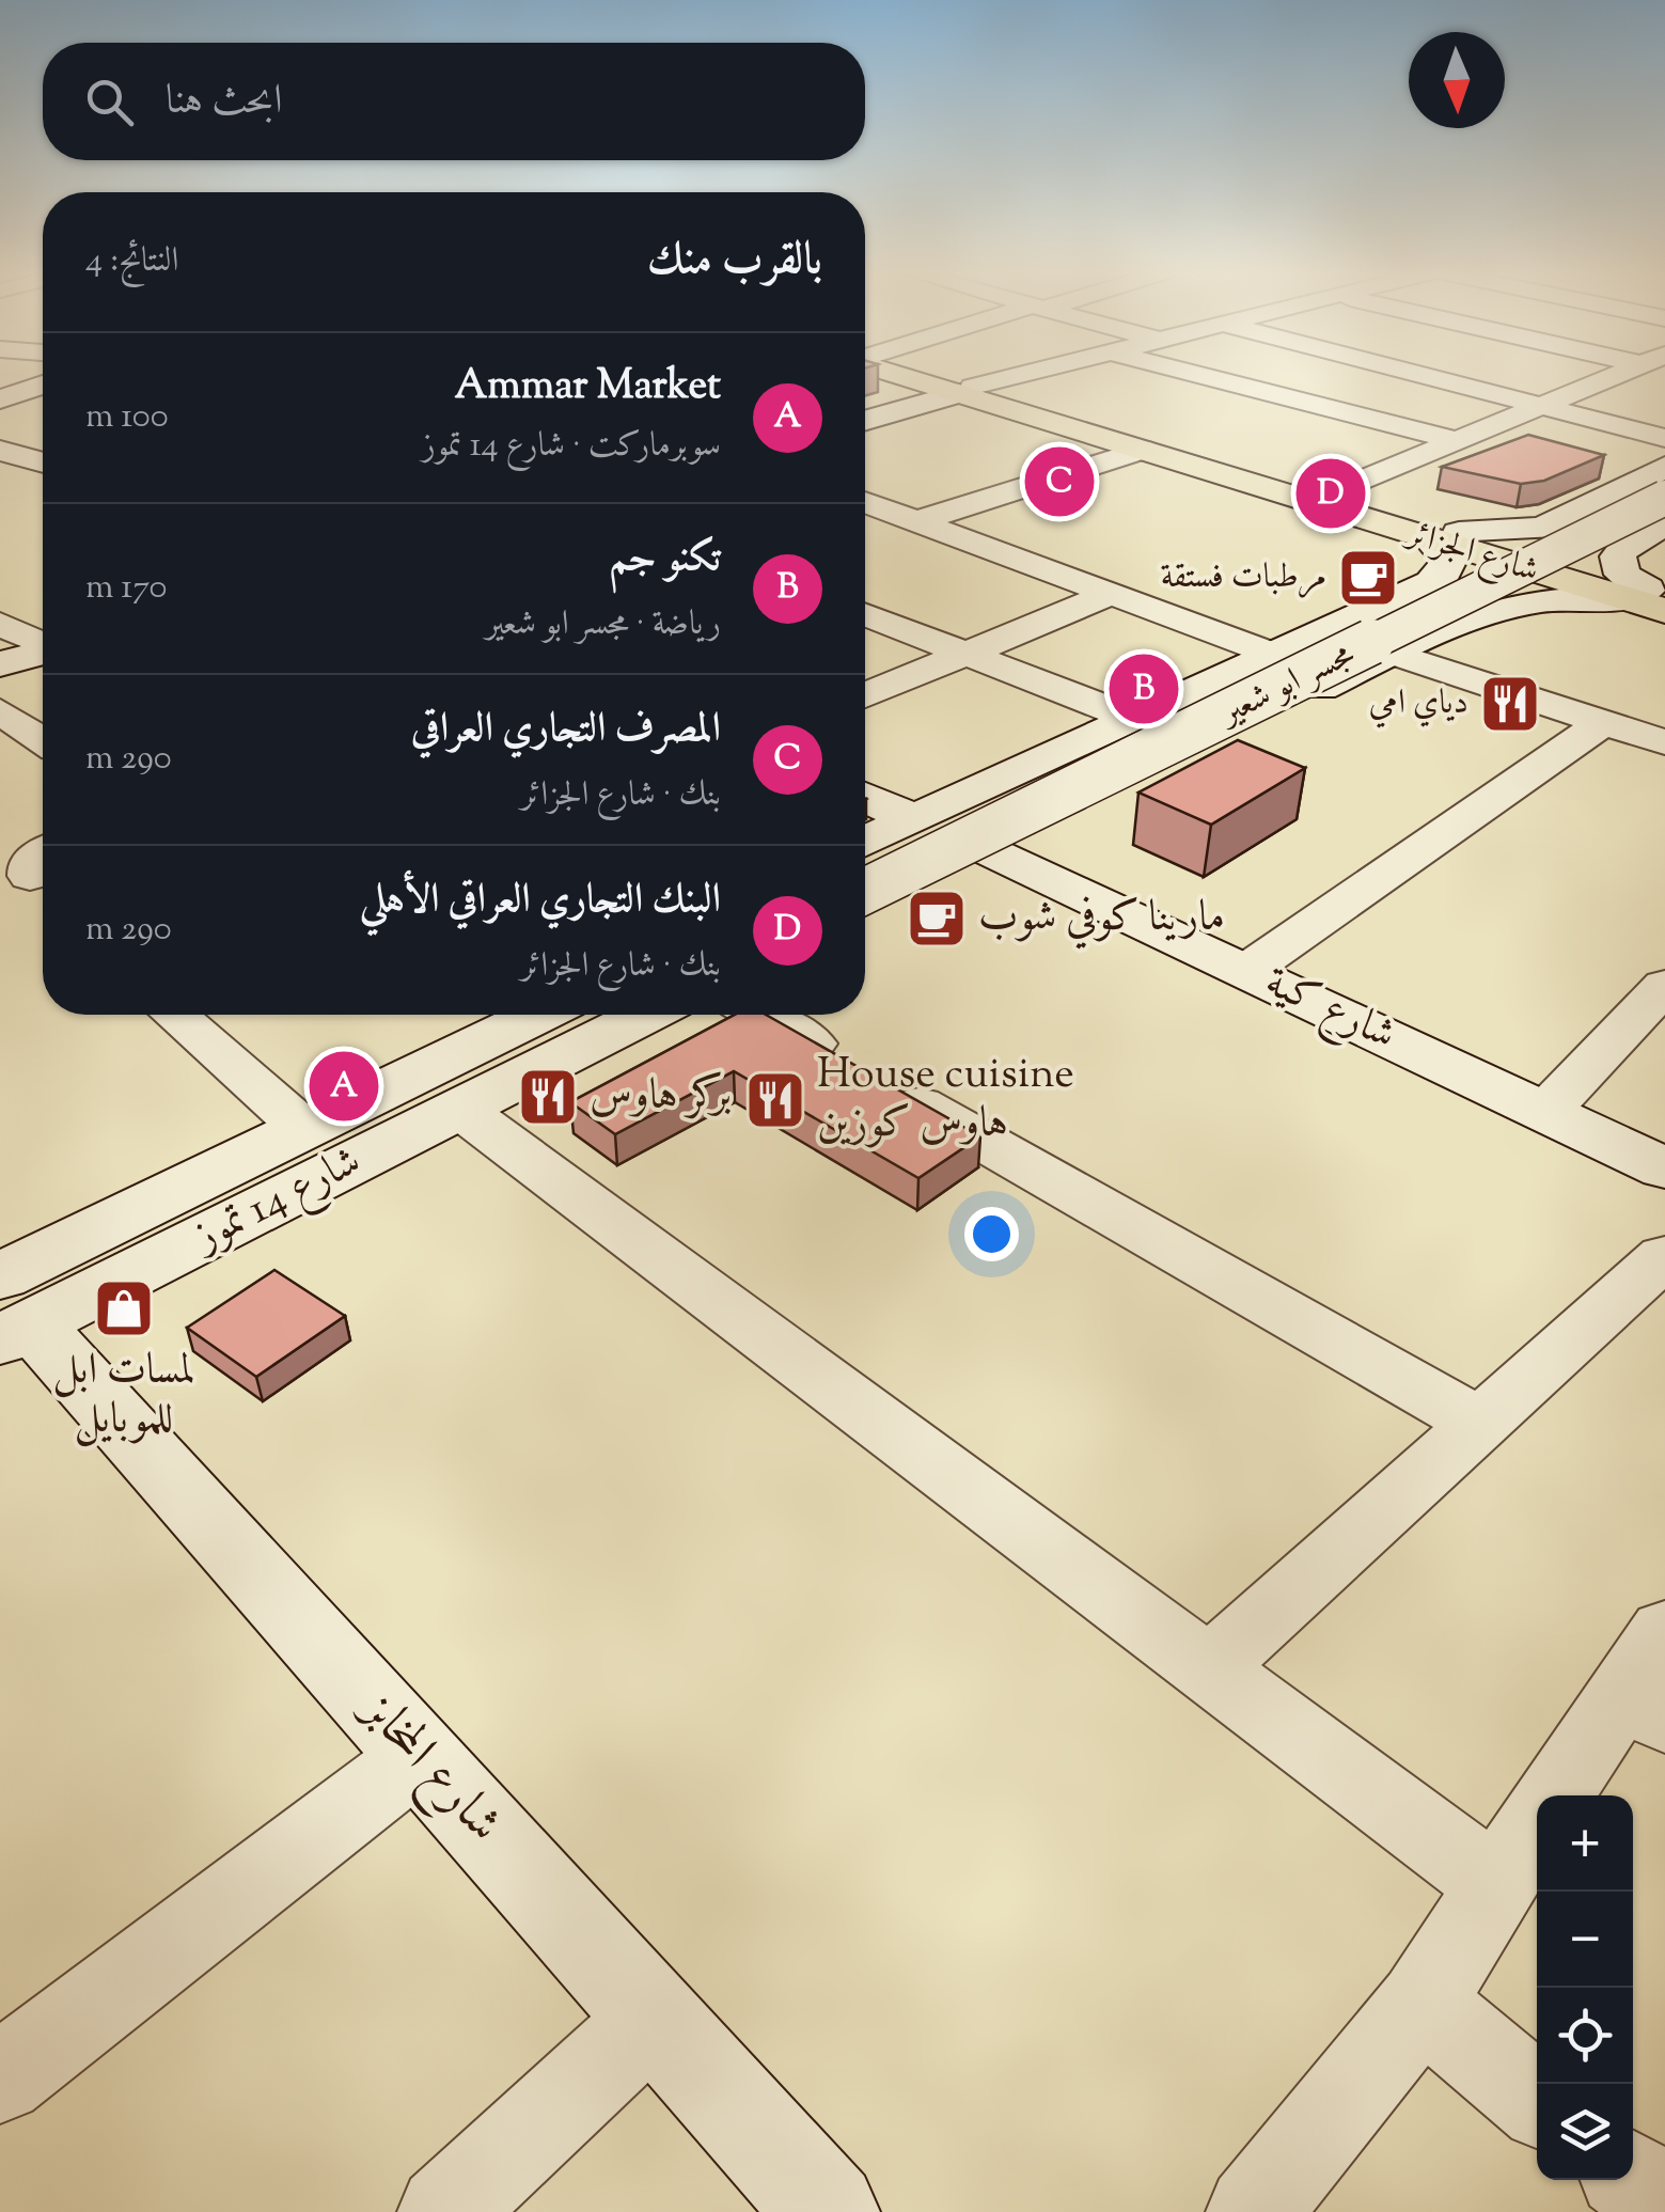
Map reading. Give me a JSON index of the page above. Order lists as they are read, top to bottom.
{
  "streets": {
    "main road": [
      "شارع الجزائر",
      "مجسر ابو شعير",
      "شارع كية",
      "شارع 14 تموز",
      "شارع المخابز"
    ]
  },
  "crossings": [
    ["شارع 14 تموز", "شارع المخابز"]
  ],
  "places": {
    "cafe": ["مرطبات فستقة", "مارينا كوفي شوب"],
    "restaurant": ["دياي امي", "بركر هاوس", "House cuisine هاوس كوزين"],
    "shop": ["لمسات ابل للموبايل"]
  },
  "north": "bottom",
  "page": {
    "search": "ابحث هنا",
    "heading": ["بالقرب منك", "النتائج: 4"],
    "list": [
      {
        "mark": "A",
        "name": "Ammar Market",
        "note": "سوبرماركت · شارع 14 تموز",
        "value": "100 m"
      },
      {
        "mark": "B",
        "name": "تكنو جم",
        "note": "رياضة · مجسر ابو شعير",
        "value": "170 m"
      },
      {
        "mark": "C",
        "name": "المصرف التجاري العراقي",
        "note": "بنك · شارع الجزائر",
        "value": "290 m"
      },
      {
        "mark": "D",
        "name": "البنك التجاري العراقي الأهلي",
        "note": "بنك · شارع الجزائر",
        "value": "290 m"
      }
    ],
    "pins": [
      "C",
      "D",
      "B",
      "A"
    ],
    "map_buttons": ["+", "−"]
  }
}
